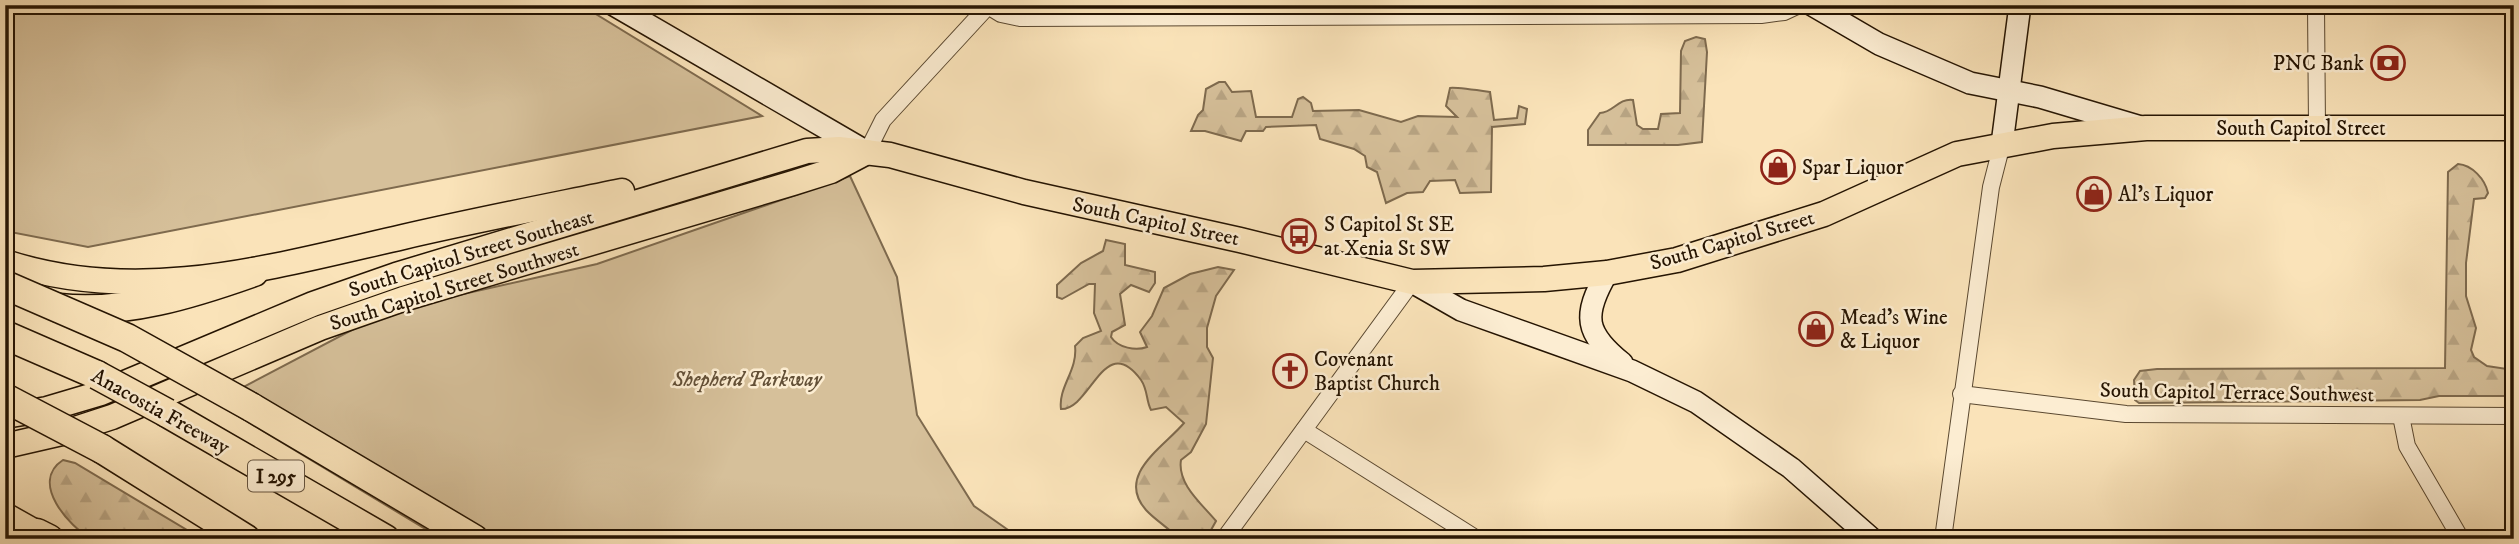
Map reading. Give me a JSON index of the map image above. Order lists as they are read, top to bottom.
{
  "streets": {
    "highway": ["Anacostia Freeway", "I 295"],
    "main road": ["South Capitol Street", "South Capitol Street Southeast", "South Capitol Street Southwest"],
    "street": ["South Capitol Terrace Southwest"]
  },
  "crossings": [
    ["South Capitol Street", "South Capitol Street Southeast"],
    ["South Capitol Street", "South Capitol Street Southwest"],
    ["South Capitol Street Southeast", "South Capitol Street Southwest"]
  ],
  "parks": ["Shepherd Parkway"],
  "places": {
    "bank": ["PNC Bank"],
    "shop": ["Spar Liquor", "Al's Liquor", "Mead's Wine & Liquor"],
    "bus stop": ["S Capitol St SE at Xenia St SW"],
    "church": ["Covenant Baptist Church"]
  }
}
